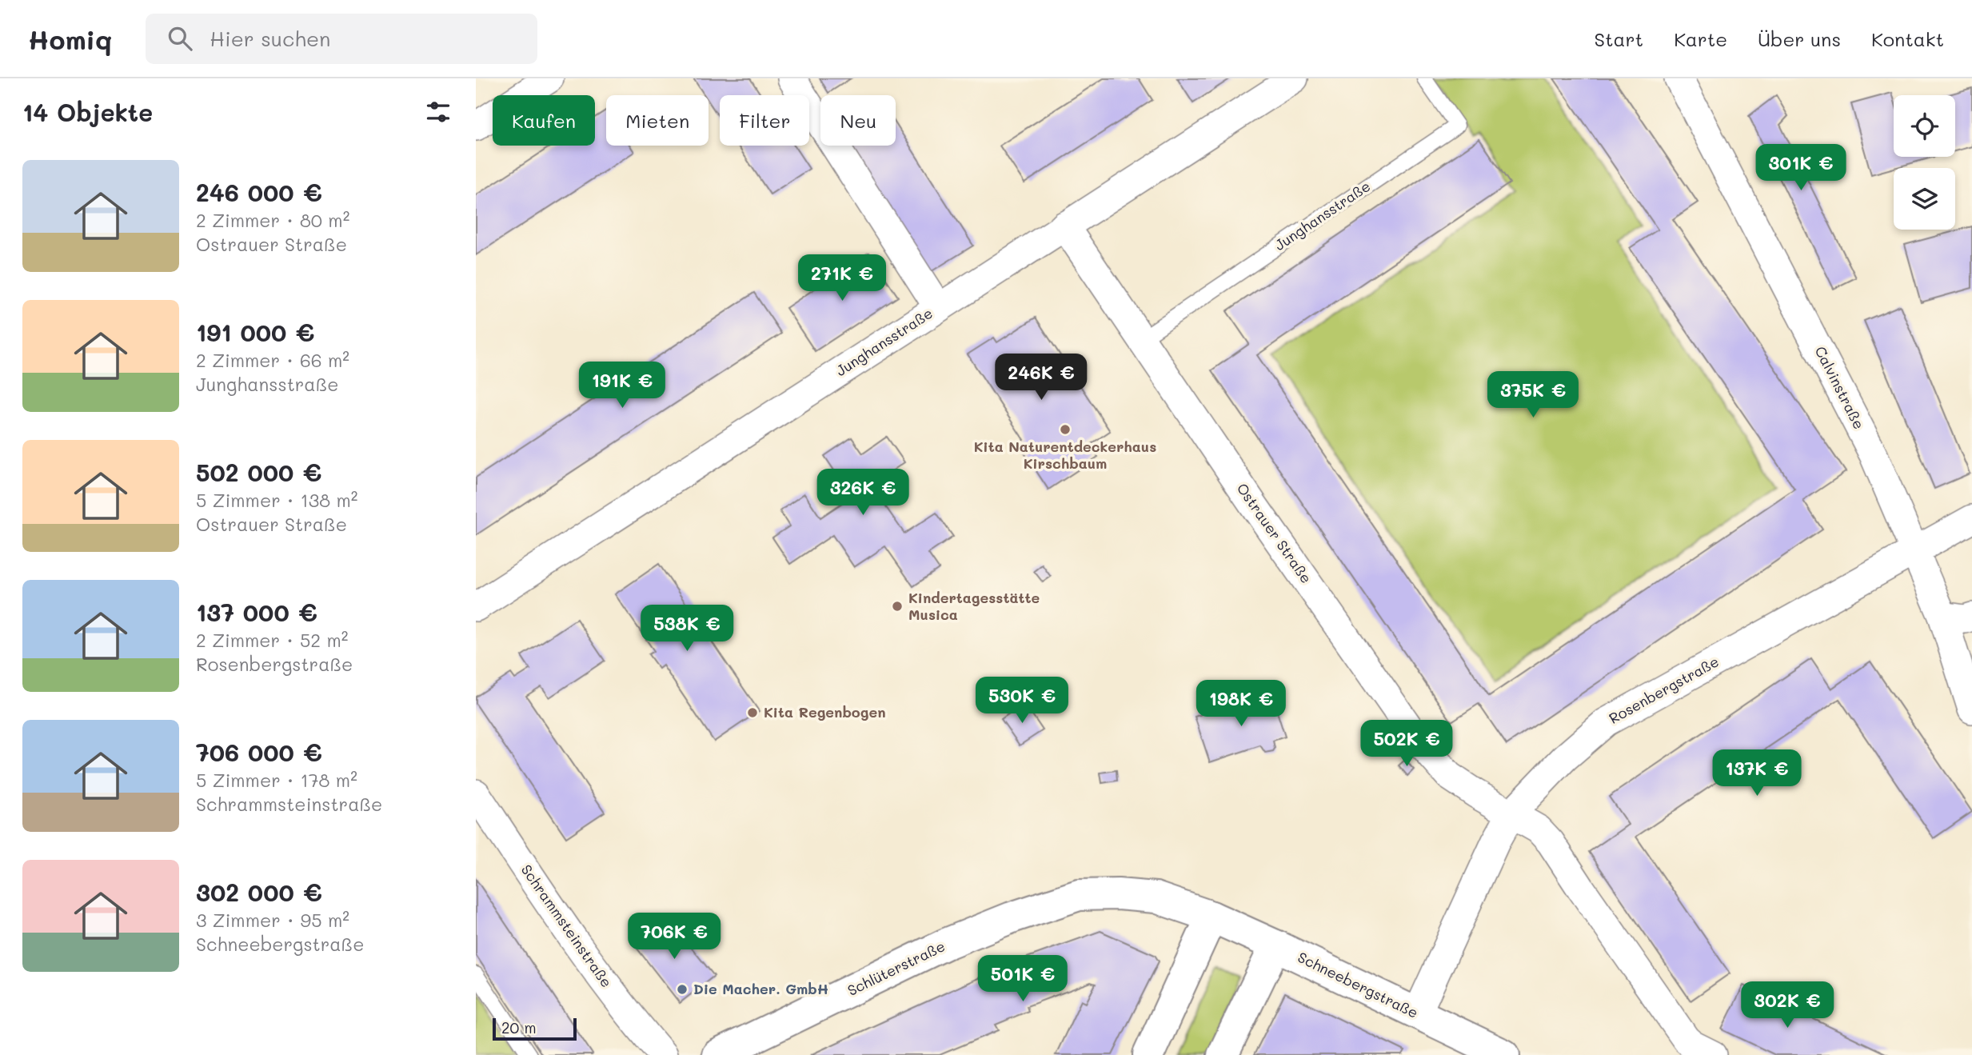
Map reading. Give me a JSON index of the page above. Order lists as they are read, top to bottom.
{
  "streets": {
    "street": [
      "Junghansstraße",
      "Calvinstraße",
      "Ostrauer Straße",
      "Rosenbergstraße",
      "Schrammsteinstraße",
      "Schlüterstraße",
      "Schneebergstraße"
    ]
  },
  "crossings": [
    ["Junghansstraße", "Ostrauer Straße"],
    ["Calvinstraße", "Rosenbergstraße"],
    ["Ostrauer Straße", "Rosenbergstraße"],
    ["Rosenbergstraße", "Schneebergstraße"],
    ["Schlüterstraße", "Schneebergstraße"]
  ],
  "places": [
    "Kita Naturentdeckerhaus Kirschbaum",
    "Kindertagesstätte Musica",
    "Kita Regenbogen",
    "Die Macher. GmbH"
  ],
  "scale_bar": "20 m",
  "page": {
    "header": "Homiq",
    "search": "Hier suchen",
    "nav": [
      "Start",
      "Karte",
      "Über uns",
      "Kontakt"
    ],
    "heading": "14 Objekte",
    "chip": [
      "Kaufen",
      "Mieten",
      "Filter",
      "Neu"
    ],
    "price": [
      "301K €",
      "271K €",
      "246K €",
      "191K €",
      "375K €",
      "326K €",
      "538K €",
      "530K €",
      "198K €",
      "502K €",
      "137K €",
      "706K €",
      "501K €",
      "302K €"
    ],
    "list": [
      {
        "name": "246 000 €",
        "note": "2 Zimmer · 80 m² · Ostrauer Straße"
      },
      {
        "name": "191 000 €",
        "note": "2 Zimmer · 66 m² · Junghansstraße"
      },
      {
        "name": "502 000 €",
        "note": "5 Zimmer · 138 m² · Ostrauer Straße"
      },
      {
        "name": "137 000 €",
        "note": "2 Zimmer · 52 m² · Rosenbergstraße"
      },
      {
        "name": "706 000 €",
        "note": "5 Zimmer · 178 m² · Schrammsteinstraße"
      },
      {
        "name": "302 000 €",
        "note": "3 Zimmer · 95 m² · Schneebergstraße"
      }
    ],
    "scale": "20 m"
  }
}
